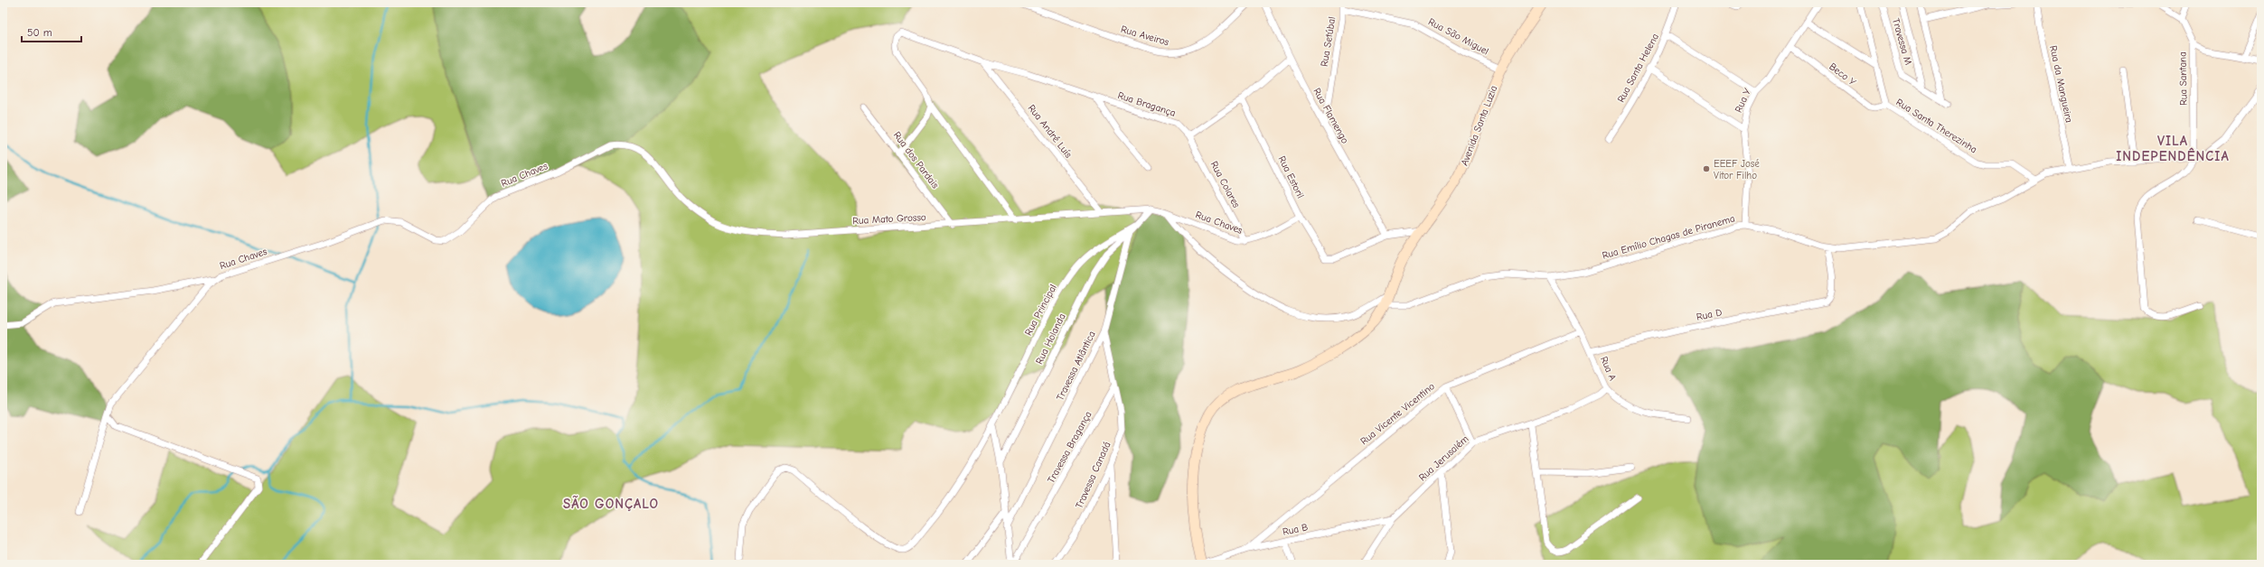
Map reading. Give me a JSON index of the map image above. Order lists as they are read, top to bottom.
{
  "streets": {
    "street": [
      "Rua Aveiros",
      "Rua São Miguel",
      "Rua Setúbal",
      "Travessa M",
      "Rua Santa Helena",
      "Beco Y",
      "Rua Santana",
      "Rua da Mangueira",
      "Rua Y",
      "Rua Bragança",
      "Rua Flamengo",
      "Avenida Santa Luzia",
      "Rua Santa Therezinha",
      "Rua André Luís",
      "Rua dos Pardais",
      "Rua Chaves",
      "Rua Estoril",
      "Rua Colares",
      "Rua Mato Grosso",
      "Rua Emílio Chagas de Piranema",
      "Rua Principal",
      "Rua D",
      "Rua Holanda",
      "Travessa Atlântica",
      "Rua A",
      "Rua Vicente Vicentino",
      "Travessa Bragança",
      "Rua Jerusalém",
      "Travessa Canadá",
      "Rua B"
    ]
  },
  "crossings": [
    ["Rua São Miguel", "Rua Setúbal"],
    ["Rua São Miguel", "Avenida Santa Luzia"],
    ["Rua Setúbal", "Rua Flamengo"],
    ["Beco Y", "Rua Y"],
    ["Beco Y", "Rua Santa Therezinha"],
    ["Rua Santana", "Rua Emílio Chagas de Piranema"],
    ["Rua da Mangueira", "Rua Emílio Chagas de Piranema"],
    ["Rua Y", "Rua Emílio Chagas de Piranema"],
    ["Rua Bragança", "Rua André Luís"],
    ["Rua Bragança", "Rua Colares"],
    ["Rua Flamengo", "Rua Estoril"],
    ["Avenida Santa Luzia", "Rua Emílio Chagas de Piranema"],
    ["Avenida Santa Luzia", "Rua B"],
    ["Rua Santa Therezinha", "Rua Emílio Chagas de Piranema"],
    ["Rua André Luís", "Rua Mato Grosso"],
    ["Rua dos Pardais", "Rua Mato Grosso"],
    ["Rua Chaves", "Rua Estoril"],
    ["Rua Chaves", "Rua Colares"],
    ["Rua Chaves", "Rua Mato Grosso"],
    ["Rua Chaves", "Travessa Atlântica"],
    ["Rua Mato Grosso", "Travessa Atlântica"],
    ["Rua Emílio Chagas de Piranema", "Rua D"],
    ["Rua Emílio Chagas de Piranema", "Rua A"],
    ["Rua Principal", "Travessa Atlântica"],
    ["Rua D", "Rua A"],
    ["Rua Holanda", "Travessa Atlântica"],
    ["Rua A", "Rua Vicente Vicentino"],
    ["Rua A", "Rua Jerusalém"],
    ["Rua Vicente Vicentino", "Rua B"],
    ["Travessa Bragança", "Travessa Canadá"],
    ["Rua Jerusalém", "Rua B"]
  ],
  "districts": ["VILA INDEPENDÊNCIA", "SÃO GONÇALO"],
  "places": ["EEEF José Vitor Filho"],
  "scale_bar": "50 m"
}
